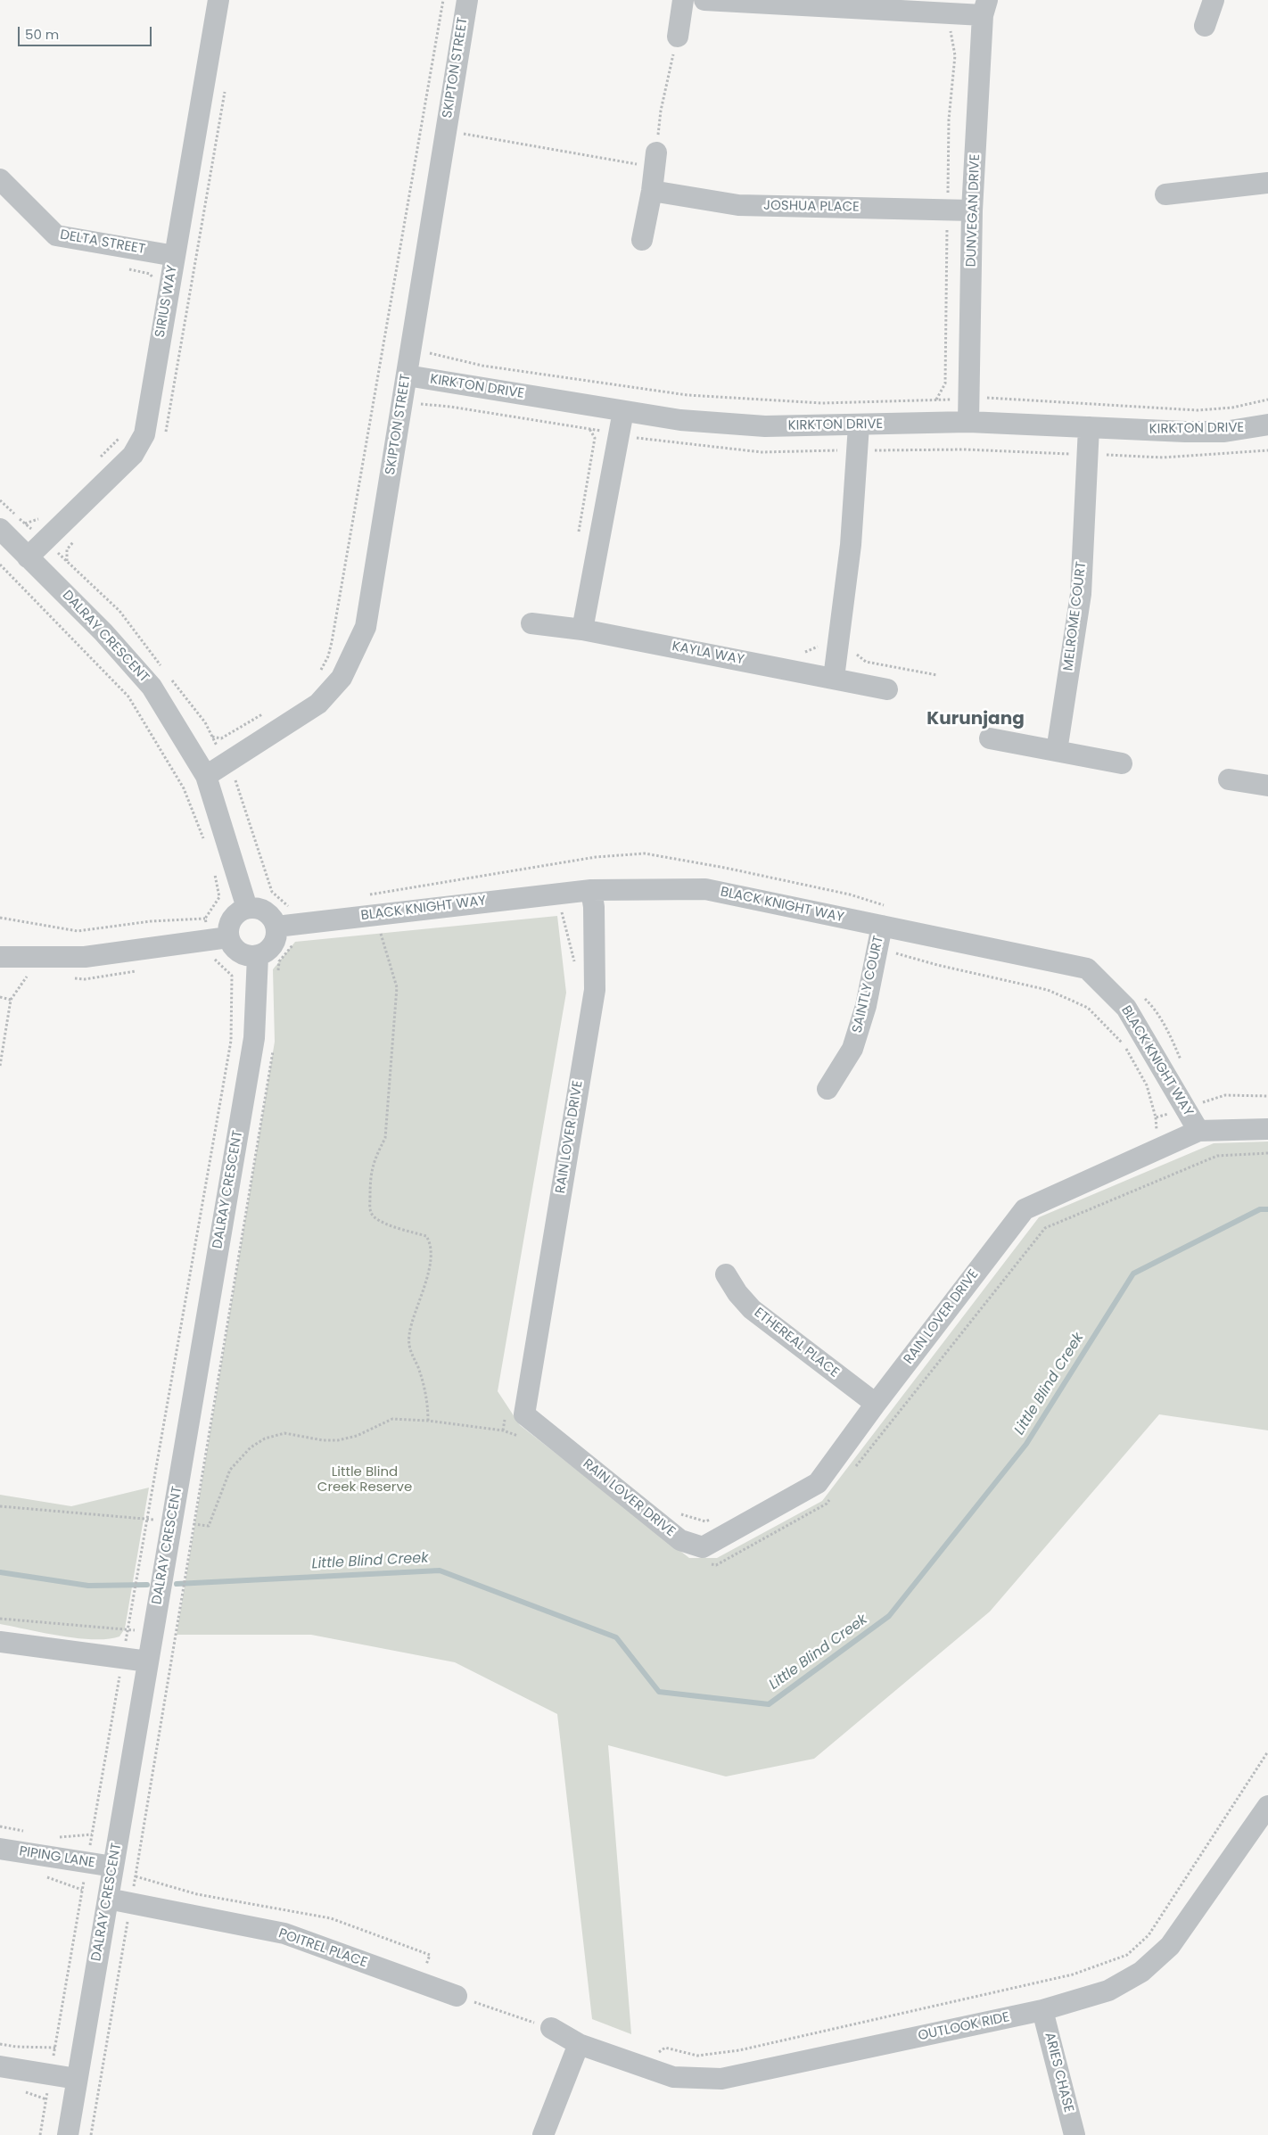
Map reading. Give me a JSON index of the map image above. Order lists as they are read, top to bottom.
{
  "streets": {
    "street": [
      "SKIPTON STREET",
      "JOSHUA PLACE",
      "DUNVEGAN DRIVE",
      "DELTA STREET",
      "SIRIUS WAY",
      "KIRKTON DRIVE",
      "MELROME COURT",
      "DALRAY CRESCENT",
      "KAYLA WAY",
      "BLACK KNIGHT WAY",
      "SAINTLY COURT",
      "RAIN LOVER DRIVE",
      "ETHEREAL PLACE",
      "PIPING LANE",
      "POITREL PLACE",
      "OUTLOOK RIDE",
      "ARIES CHASE"
    ]
  },
  "crossings": [
    ["SKIPTON STREET", "KIRKTON DRIVE"],
    ["SKIPTON STREET", "DALRAY CRESCENT"],
    ["JOSHUA PLACE", "DUNVEGAN DRIVE"],
    ["DUNVEGAN DRIVE", "KIRKTON DRIVE"],
    ["DELTA STREET", "SIRIUS WAY"],
    ["SIRIUS WAY", "DALRAY CRESCENT"],
    ["KIRKTON DRIVE", "MELROME COURT"],
    ["DALRAY CRESCENT", "PIPING LANE"],
    ["DALRAY CRESCENT", "POITREL PLACE"],
    ["BLACK KNIGHT WAY", "SAINTLY COURT"],
    ["BLACK KNIGHT WAY", "RAIN LOVER DRIVE"],
    ["RAIN LOVER DRIVE", "ETHEREAL PLACE"],
    ["OUTLOOK RIDE", "ARIES CHASE"]
  ],
  "districts": ["Kurunjang"],
  "water": ["Little Blind Creek"],
  "parks": ["Little Blind Creek Reserve"],
  "scale_bar": "50 m"
}
